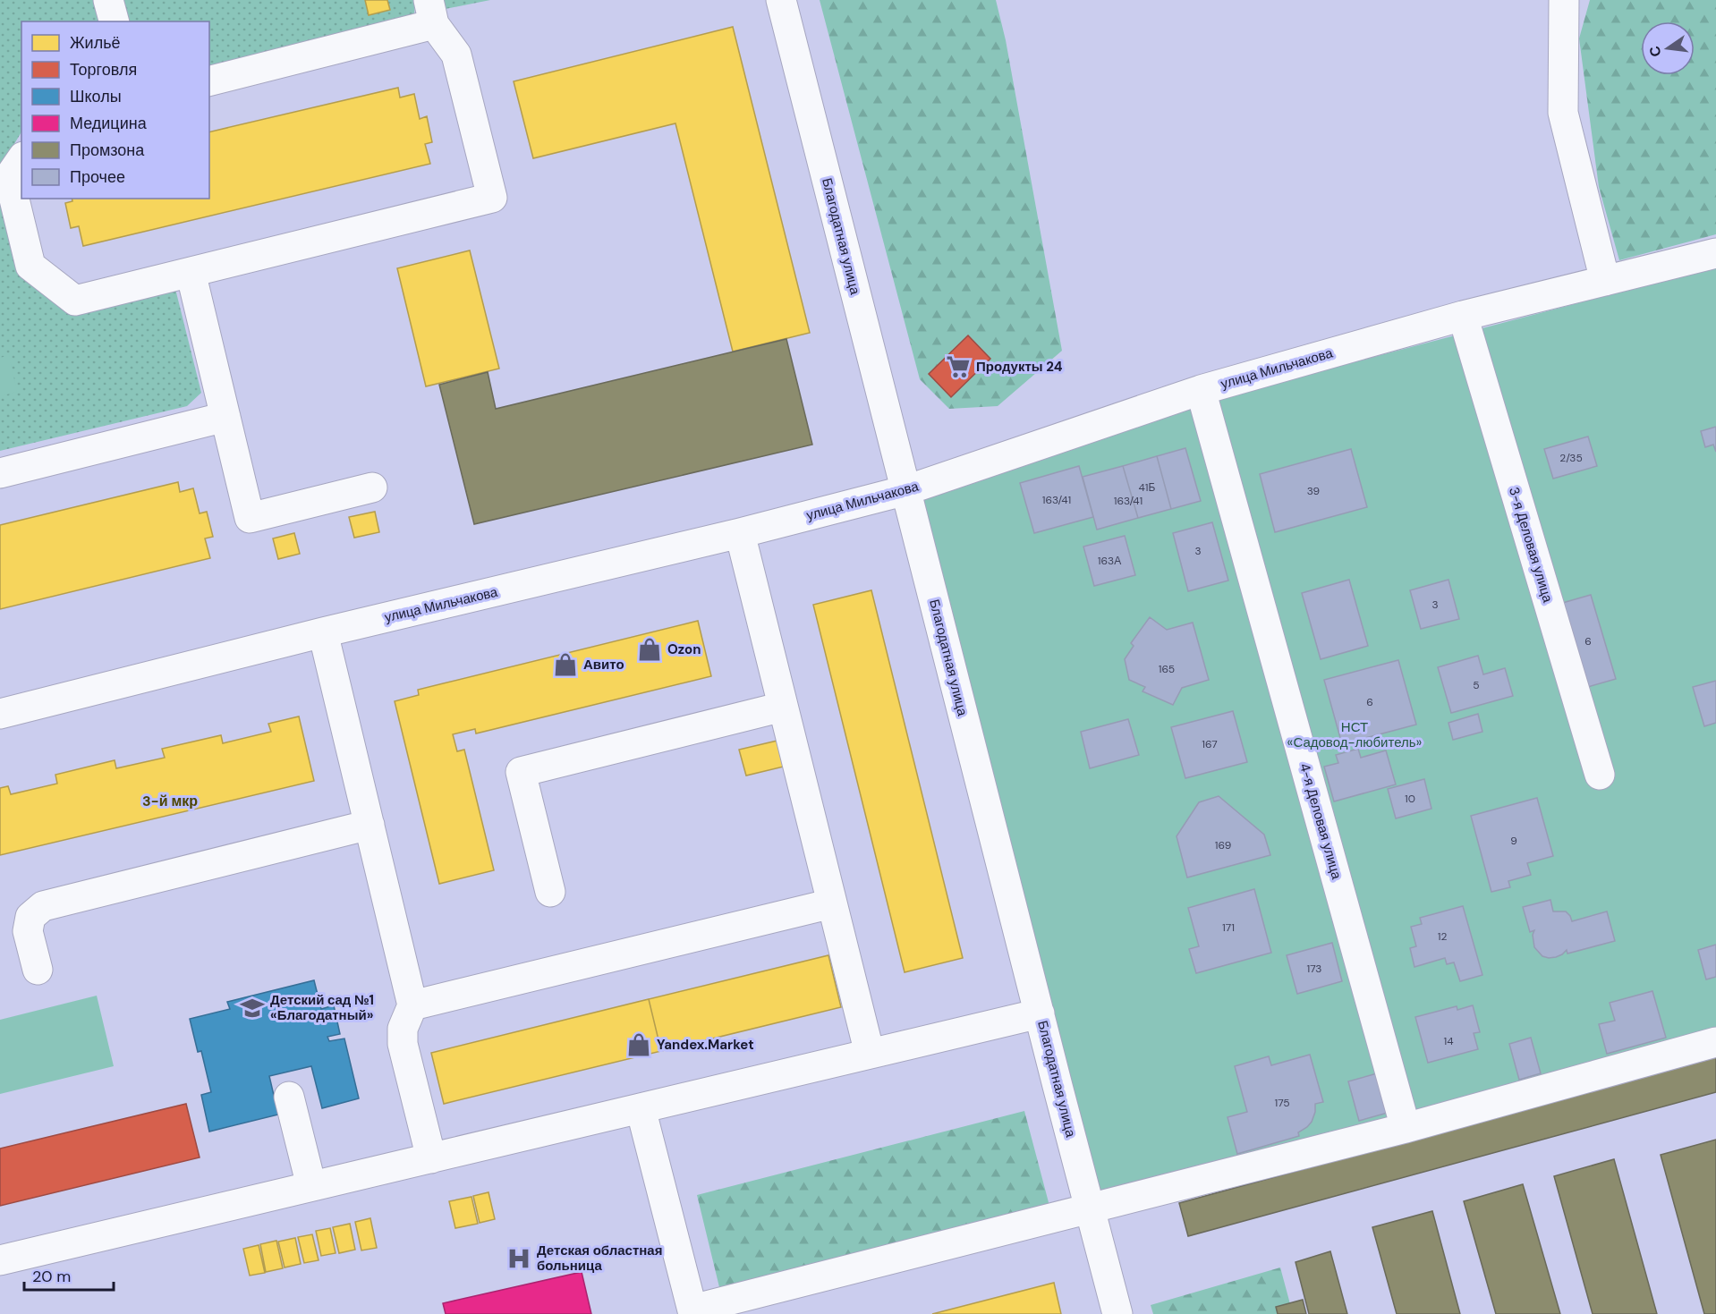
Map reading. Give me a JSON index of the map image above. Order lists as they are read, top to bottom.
{
  "streets": {
    "street": [
      "Благодатная улица",
      "улица Мильчакова",
      "3-я Деловая улица",
      "4-я Деловая улица"
    ]
  },
  "crossings": [
    ["Благодатная улица", "улица Мильчакова"],
    ["улица Мильчакова", "3-я Деловая улица"],
    ["улица Мильчакова", "4-я Деловая улица"]
  ],
  "districts": ["3-й мкр"],
  "parks": ["НСТ «Садовод-любитель»"],
  "places": {
    "supermarket": ["Продукты 24"],
    "shop": ["Ozon", "Авито", "Yandex.Market"],
    "school or university": ["Детский сад №1 «Благодатный»"],
    "hospital": ["Детская областная больница"]
  },
  "house_numbers": [
    "2/35",
    "41Б",
    "39",
    "163/41",
    "163/41",
    "3",
    "163А",
    "3",
    "6",
    "165",
    "5",
    "6",
    "167",
    "10",
    "9",
    "169",
    "171",
    "12",
    "173",
    "14",
    "175"
  ],
  "legend": [
    "Жильё",
    "Торговля",
    "Школы",
    "Медицина",
    "Промзона",
    "Прочее"
  ],
  "scale_bar": "20 m",
  "north": "left"
}
